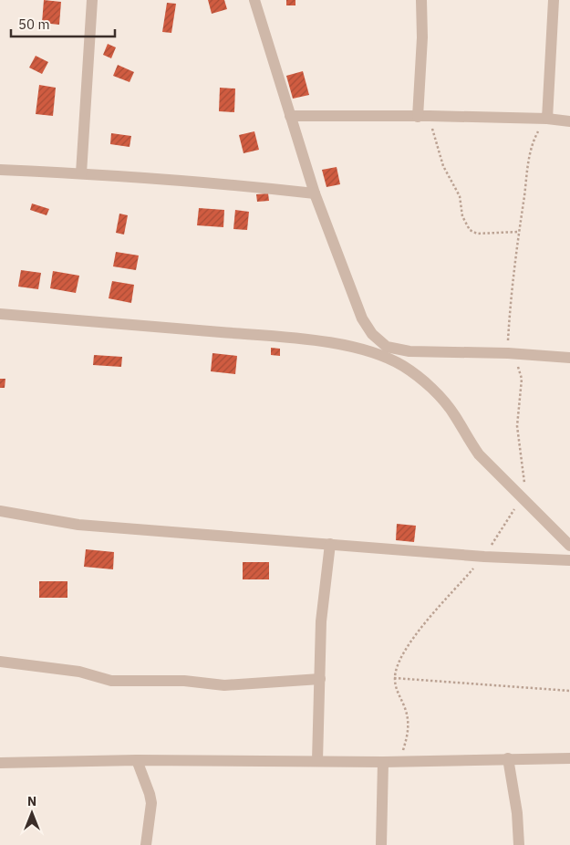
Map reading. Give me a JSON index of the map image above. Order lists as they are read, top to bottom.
{
  "scale_bar": "50 m",
  "north": "top"
}
